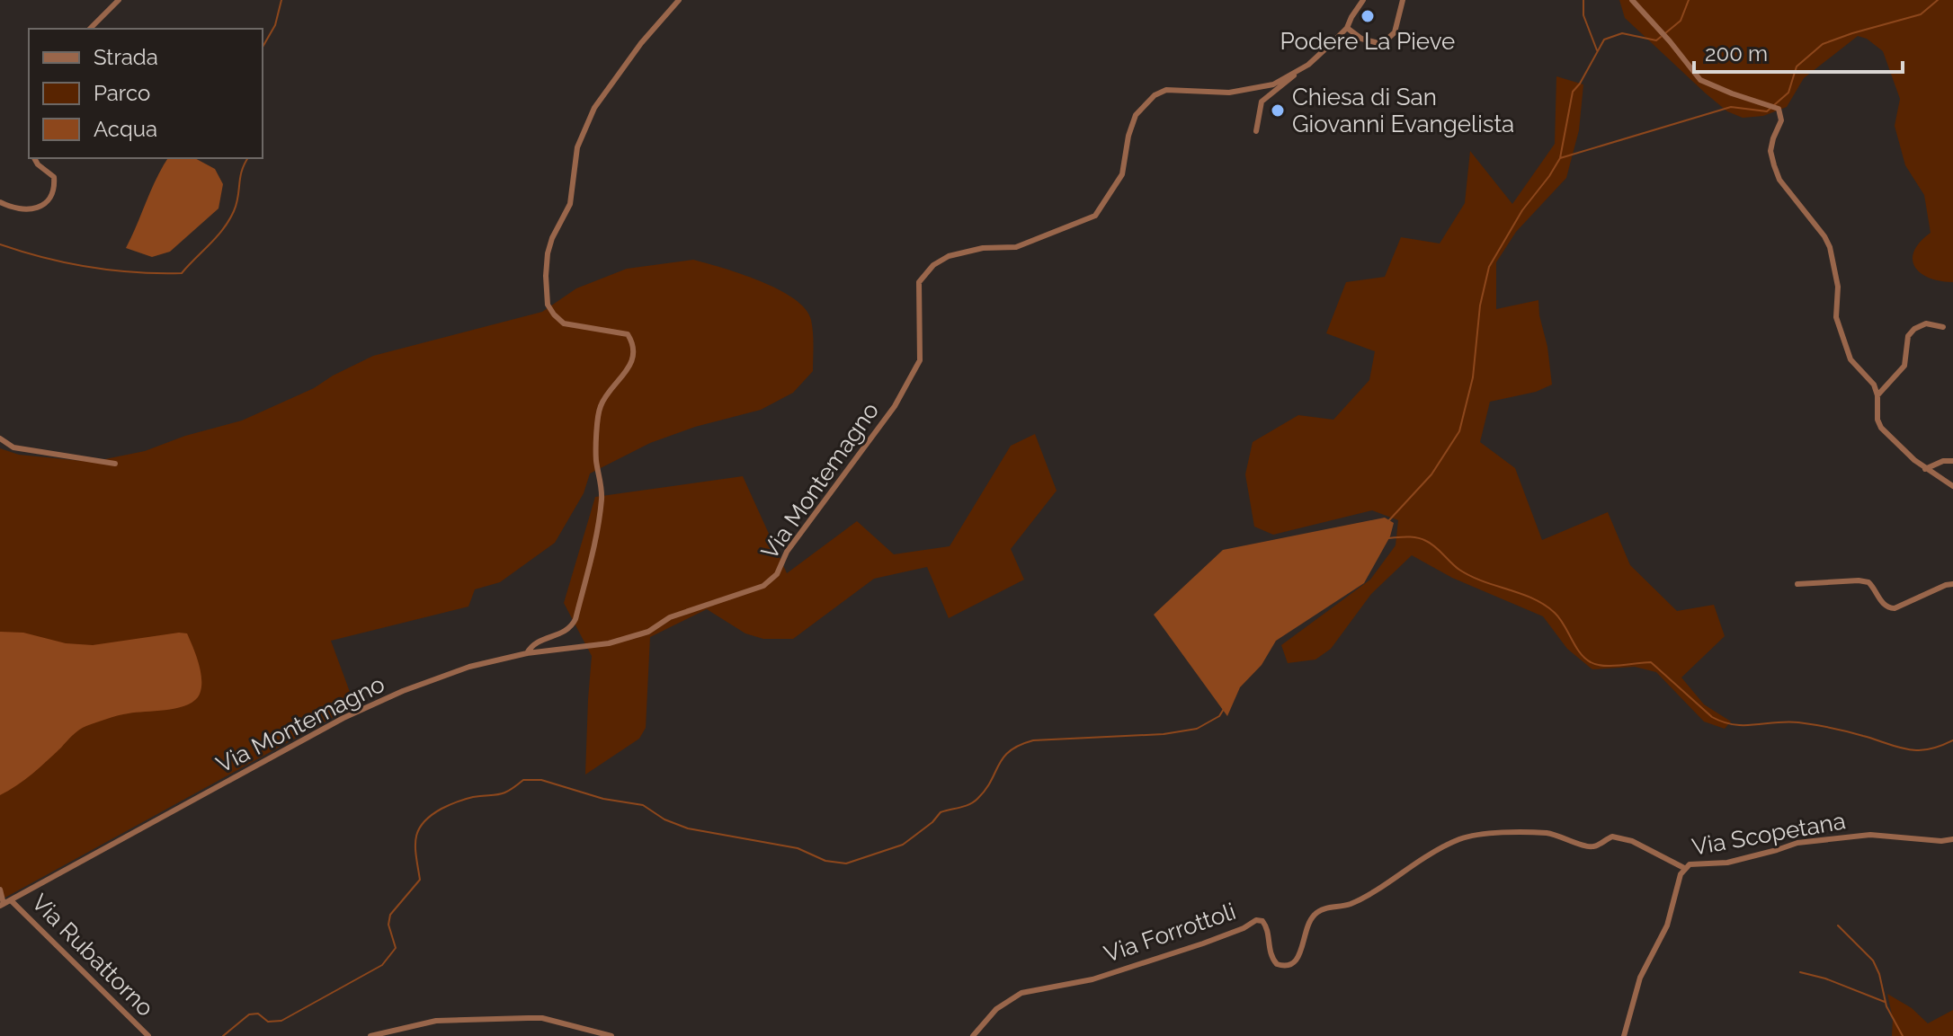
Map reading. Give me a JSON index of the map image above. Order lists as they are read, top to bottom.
{
  "streets": {
    "street": [
      "Via Montemagno",
      "Via Scopetana",
      "Via Forrottoli",
      "Via Rubattorno"
    ]
  },
  "crossings": [
    ["Via Montemagno", "Via Rubattorno"],
    ["Via Scopetana", "Via Forrottoli"]
  ],
  "places": ["Podere La Pieve", "Chiesa di San Giovanni Evangelista"],
  "legend": ["Strada", "Parco", "Acqua"],
  "scale_bar": "200 m"
}
